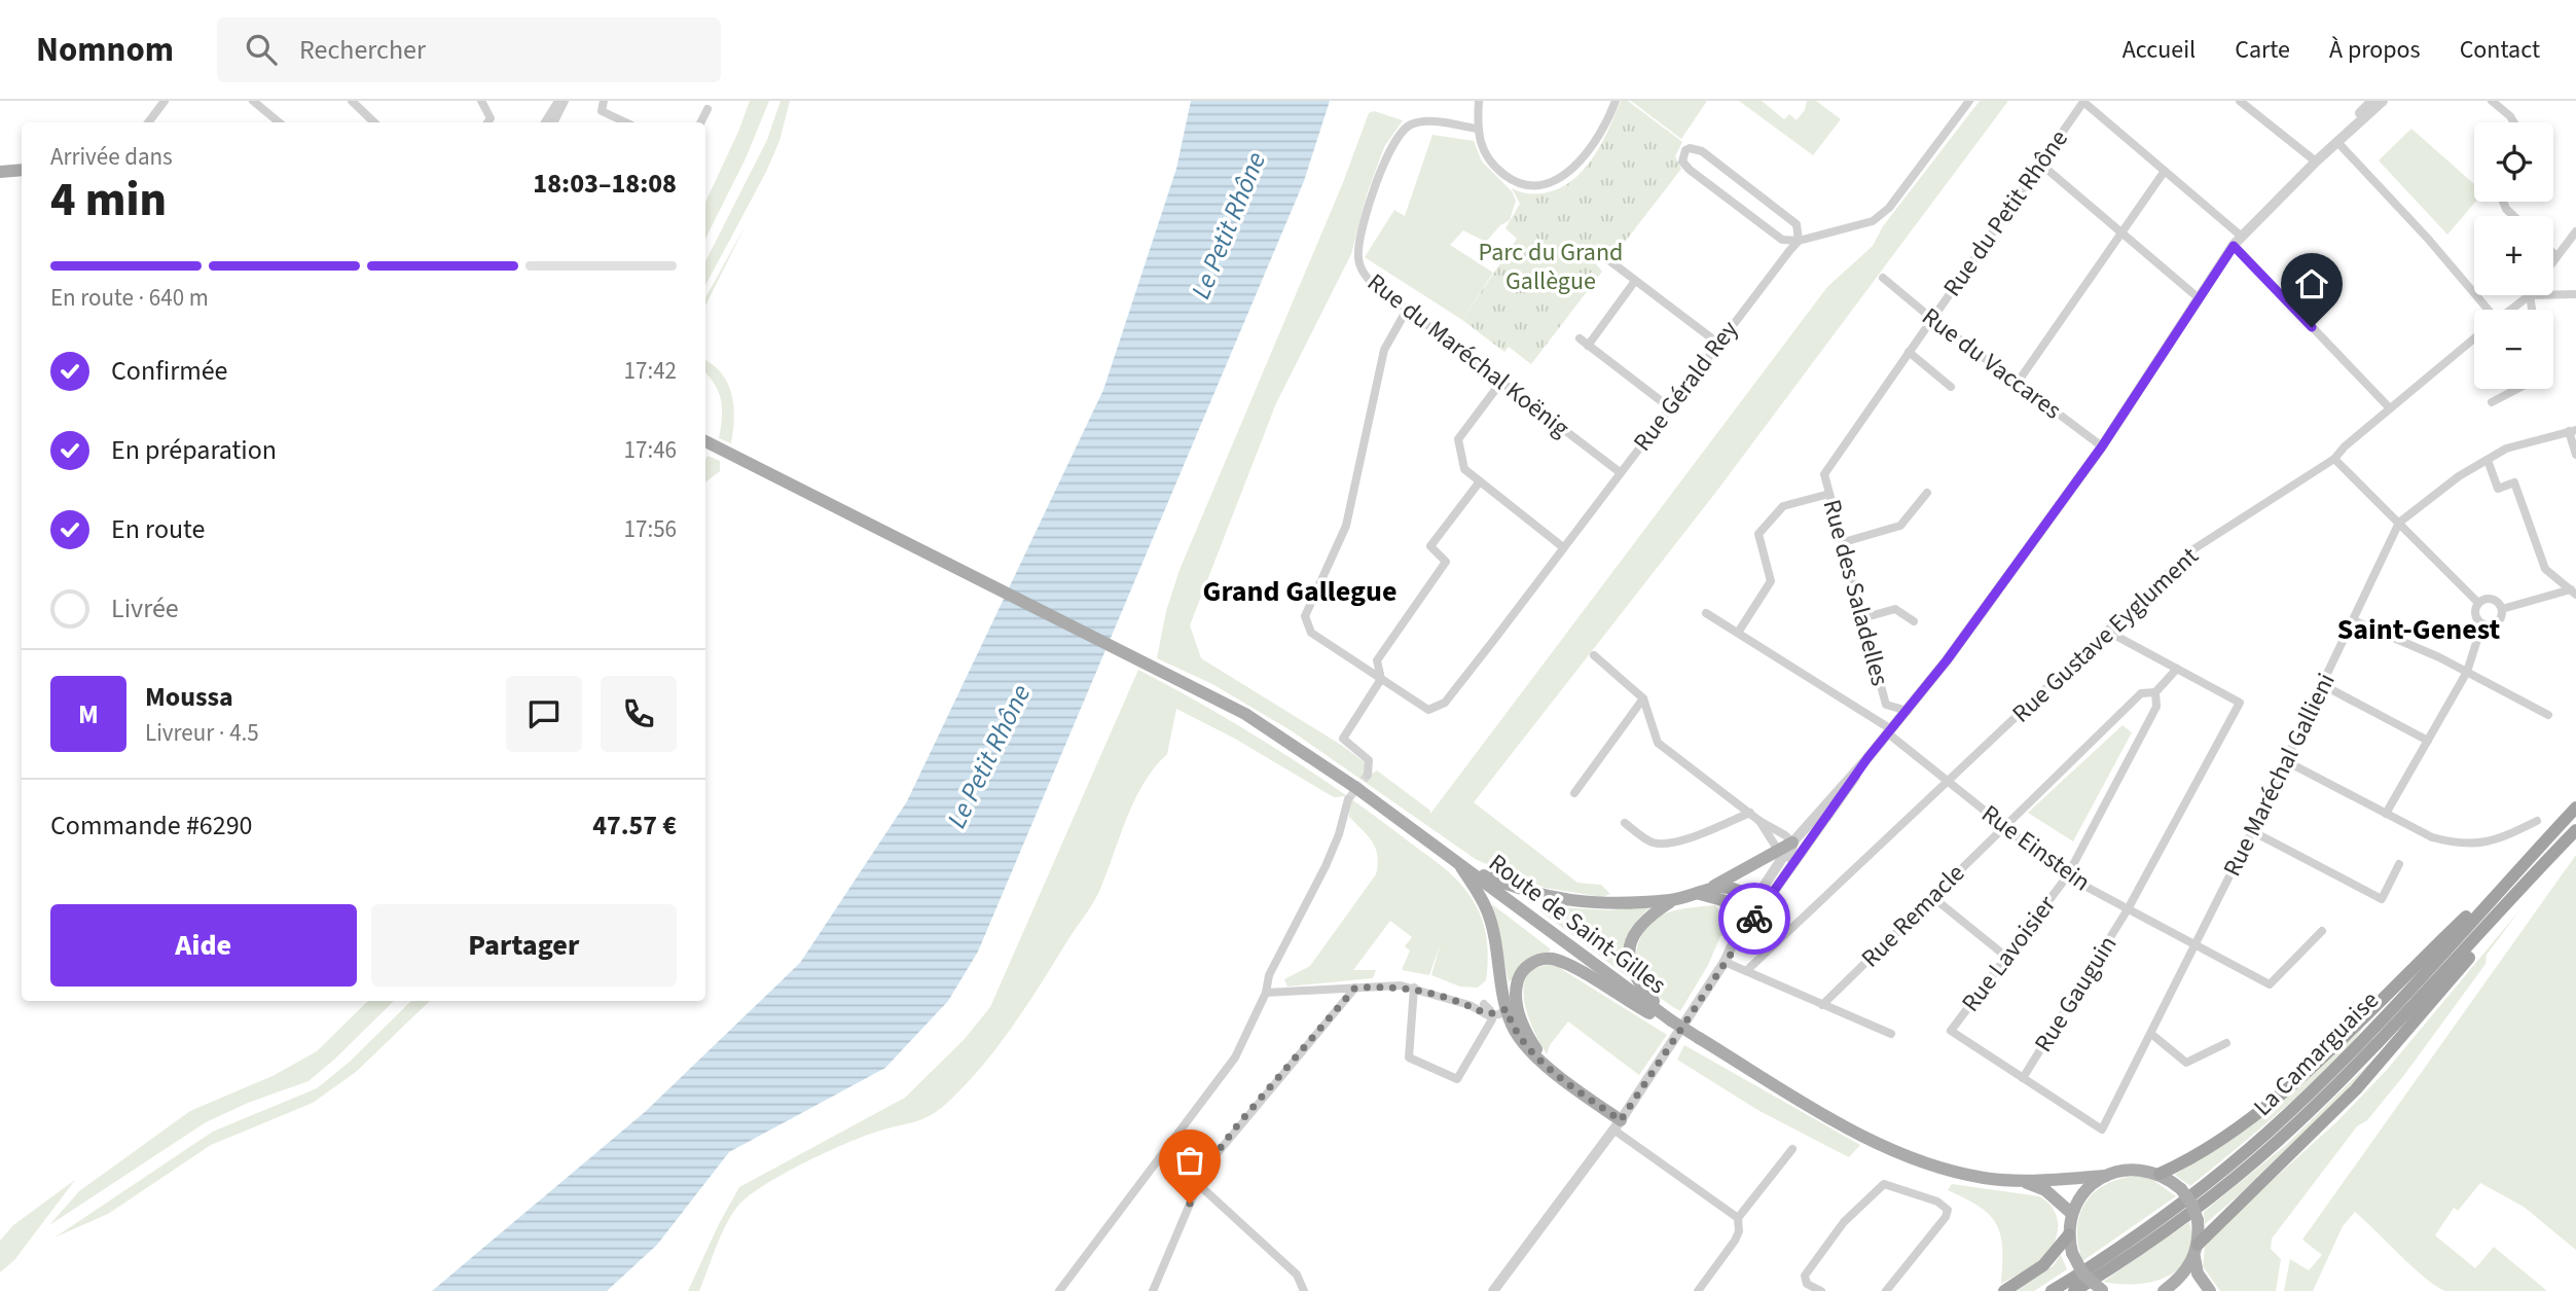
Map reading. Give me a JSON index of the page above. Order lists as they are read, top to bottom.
{
  "streets": {
    "highway": ["La Camarguaise"],
    "main road": ["Route de Saint-Gilles"],
    "street": [
      "Rue du Petit Rhône",
      "Rue du Maréchal Koënig",
      "Rue du Vaccares",
      "Rue Gérald Rey",
      "Rue des Saladelles",
      "Rue Gustave Eyglument",
      "Rue Maréchal Gallieni",
      "Rue Einstein",
      "Rue Remacle",
      "Rue Lavoisier",
      "Rue Gauguin"
    ]
  },
  "crossings": [
    ["Rue du Petit Rhône", "Rue du Vaccares"],
    ["Rue du Petit Rhône", "Rue des Saladelles"],
    ["Rue du Maréchal Koënig", "Rue Gérald Rey"],
    ["Rue du Vaccares", "Rue des Saladelles"],
    ["Rue Gustave Eyglument", "Rue Einstein"],
    ["Rue Maréchal Gallieni", "Rue Einstein"],
    ["Rue Maréchal Gallieni", "Rue Lavoisier"],
    ["Rue Maréchal Gallieni", "Rue Gauguin"],
    ["Rue Einstein", "Rue Remacle"],
    ["Rue Einstein", "Rue Lavoisier"],
    ["Rue Einstein", "Rue Gauguin"],
    ["Rue Remacle", "Rue Lavoisier"],
    ["Rue Lavoisier", "Rue Gauguin"]
  ],
  "districts": ["Grand Gallegue", "Saint-Genest"],
  "water": ["Le Petit Rhône"],
  "parks": ["Parc du Grand Gallègue"],
  "page": {
    "header": "Nomnom",
    "search": "Rechercher",
    "nav": [
      "Accueil",
      "Carte",
      "À propos",
      "Contact"
    ],
    "map_buttons": ["+", "−"],
    "heading": ["4 min", "Arrivée dans", "18:03–18:08"],
    "panel": [
      "Moussa",
      "Livreur · 4.5",
      "Commande #6290",
      "47.57 €"
    ],
    "bar": "En route · 640 m",
    "list": [
      ["Confirmée", "17:42"],
      ["En préparation", "17:46"],
      ["En route", "17:56"],
      "Livrée"
    ],
    "round": "M",
    "buttons": ["Aide", "Partager"]
  }
}
